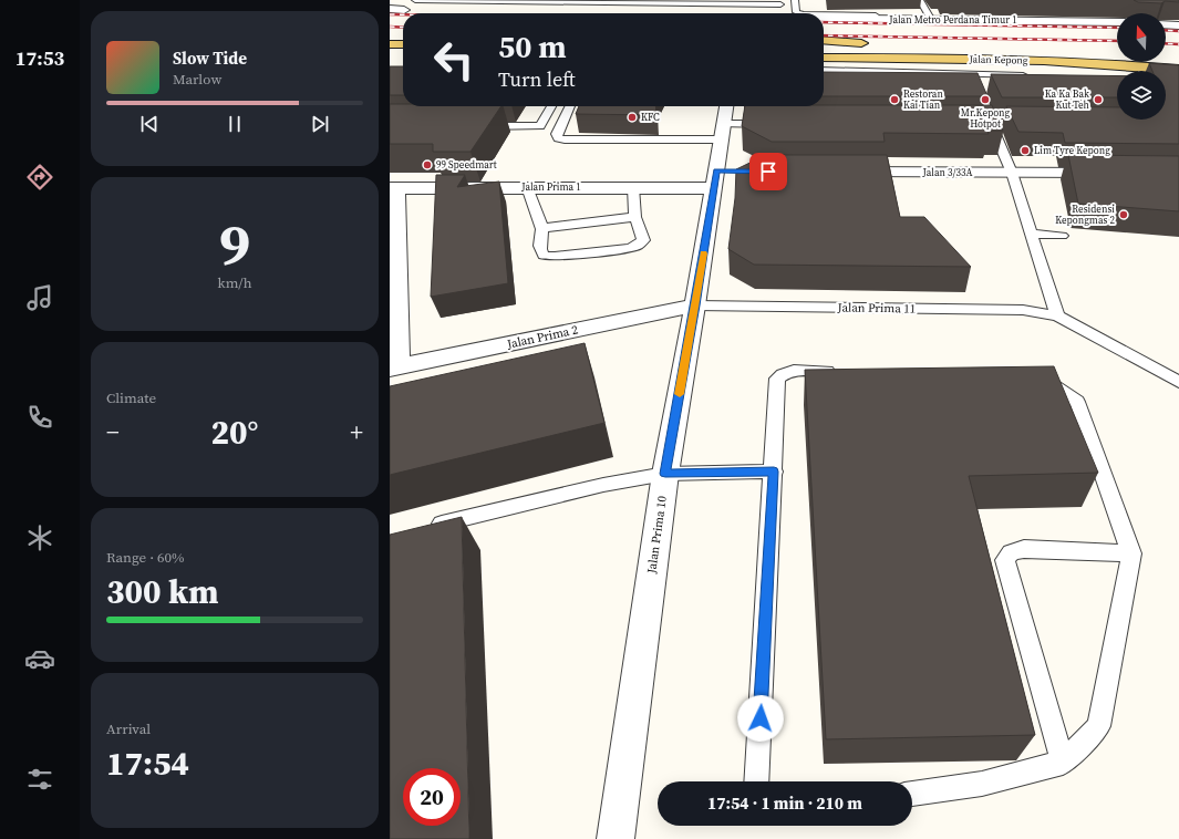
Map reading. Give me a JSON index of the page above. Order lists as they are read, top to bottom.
{
  "streets": {
    "main road": ["Jalan Kepong"],
    "street": [
      "Jalan Metro Perdana Timur 1",
      "Jalan 3/33A",
      "Jalan Prima 1",
      "Jalan Prima 2",
      "Jalan Prima 10"
    ],
    "lane": ["Jalan Prima 11"]
  },
  "crossings": [
    ["Jalan Prima 1", "Jalan Prima 10"],
    ["Jalan Prima 11", "Jalan Prima 2"],
    ["Jalan Prima 11", "Jalan Prima 10"],
    ["Jalan Prima 2", "Jalan Prima 10"]
  ],
  "places": [
    "Restoran Kai Tian",
    "Mr.Kepong Hotpot",
    "Ka Ka Bak Kut Teh",
    "KFC",
    "Lim Tyre Kepong",
    "99 Speedmart",
    "Residensi Kepongmas 2"
  ],
  "north": "top",
  "page": {
    "tabs": "17:53",
    "turn": ["50 m", "Turn left"],
    "song": ["Slow Tide", "Marlow"],
    "tile": [
      ["9", "km/h"],
      "Climate",
      ["Range · 60%", "300 km"],
      ["Arrival", "17:54"]
    ],
    "heat": ["−", "20°", "+"],
    "limit": "20",
    "trip": "17:54 · 1 min · 210 m"
  }
}
